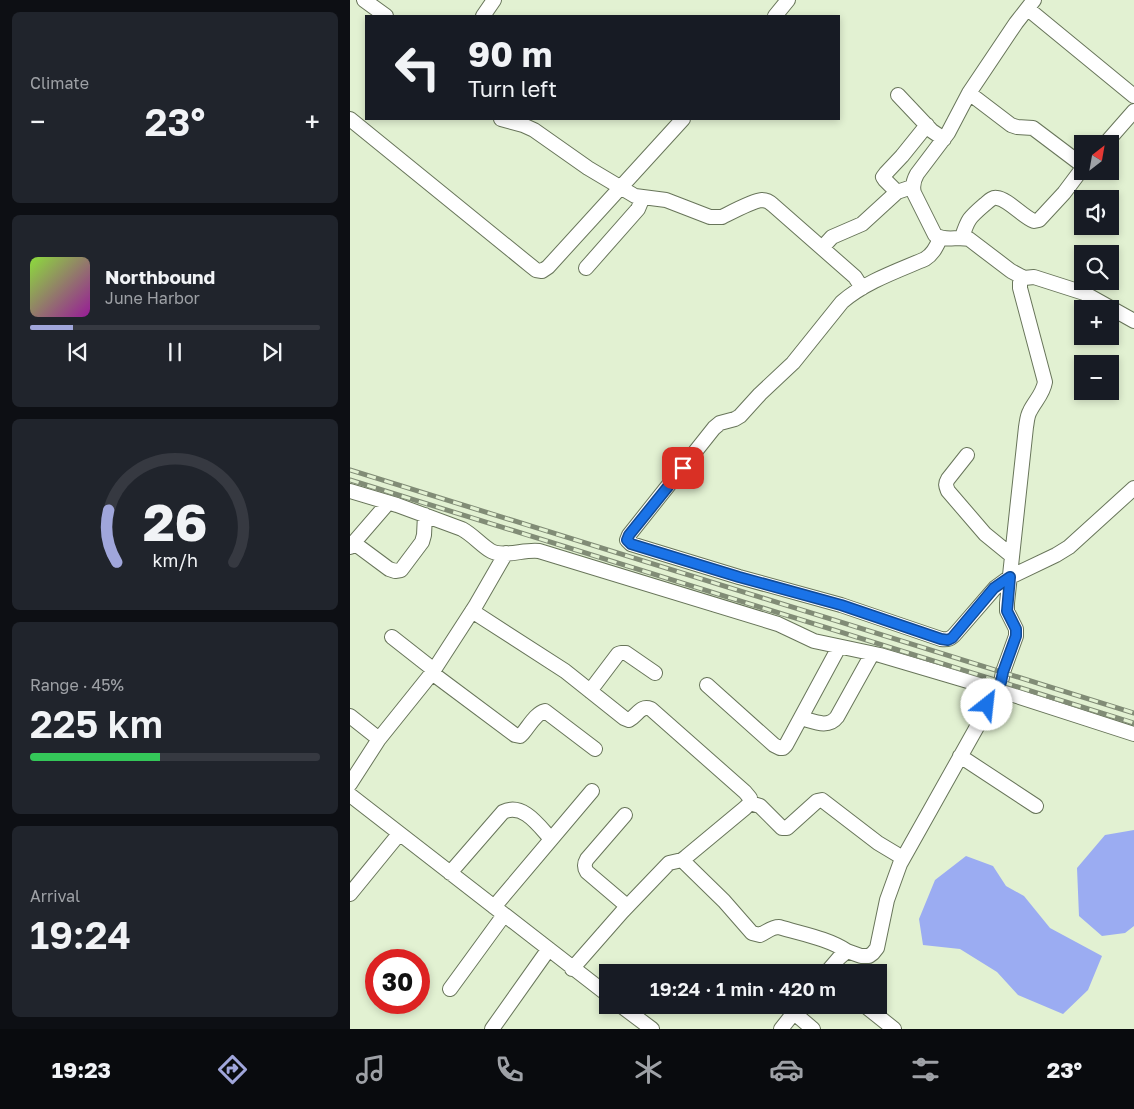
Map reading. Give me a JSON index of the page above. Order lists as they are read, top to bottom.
{
  "north": "top right",
  "page": {
    "tile": [
      "Climate",
      ["Range · 45%", "225 km"],
      ["Arrival", "19:24"]
    ],
    "turn": ["90 m", "Turn left"],
    "heat": ["−", "23°", "+"],
    "map_buttons": ["+", "−"],
    "song": ["Northbound", "June Harbor"],
    "limit": "30",
    "trip": "19:24 · 1 min · 420 m",
    "tabs": ["19:23", "23°"],
    "gauge": ["26", "km/h"]
  }
}
